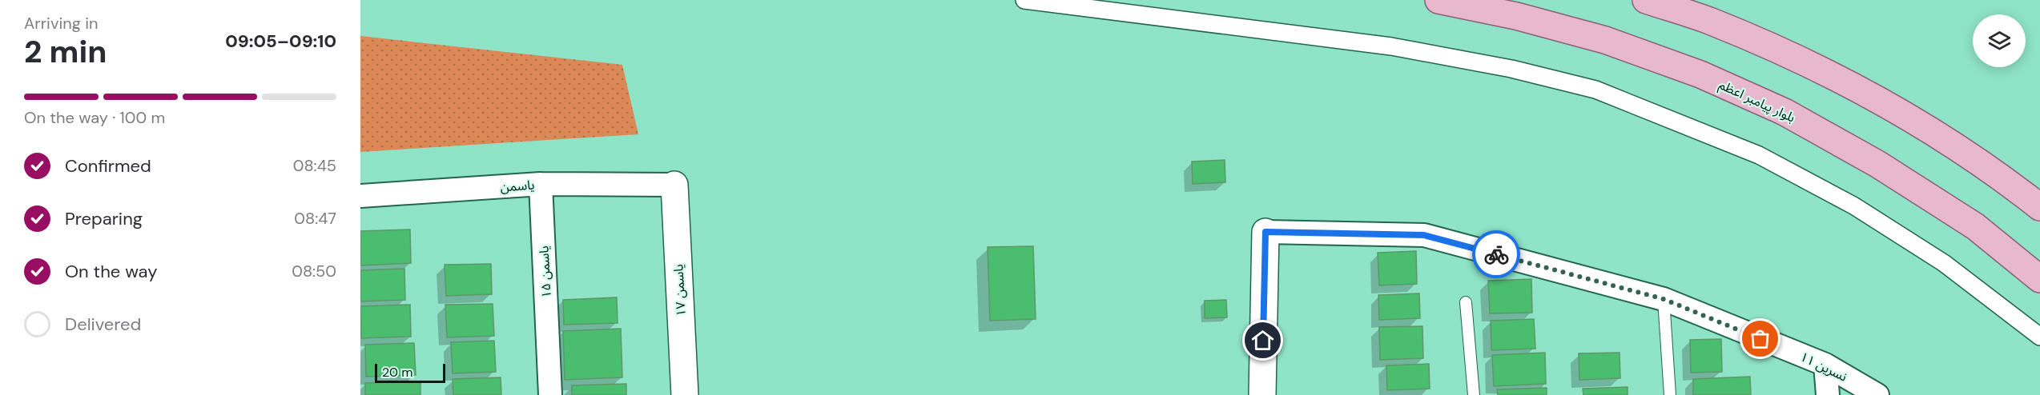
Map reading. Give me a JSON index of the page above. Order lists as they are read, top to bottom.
{
  "streets": {
    "main road": ["بلوار پیامبر اعظم"],
    "street": [
      "یاسمن",
      "یاسمن ۱۵",
      "یاسمن ۱۷",
      "نسرین ۱۱"
    ]
  },
  "crossings": [
    ["یاسمن", "یاسمن ۱۵"],
    ["یاسمن", "یاسمن ۱۷"]
  ],
  "scale_bar": "20 m",
  "page": {
    "heading": ["2 min", "Arriving in", "09:05–09:10"],
    "bar": "On the way · 100 m",
    "list": [
      ["Confirmed", "08:45"],
      ["Preparing", "08:47"],
      ["On the way", "08:50"],
      "Delivered"
    ],
    "scale": "20 m"
  }
}
